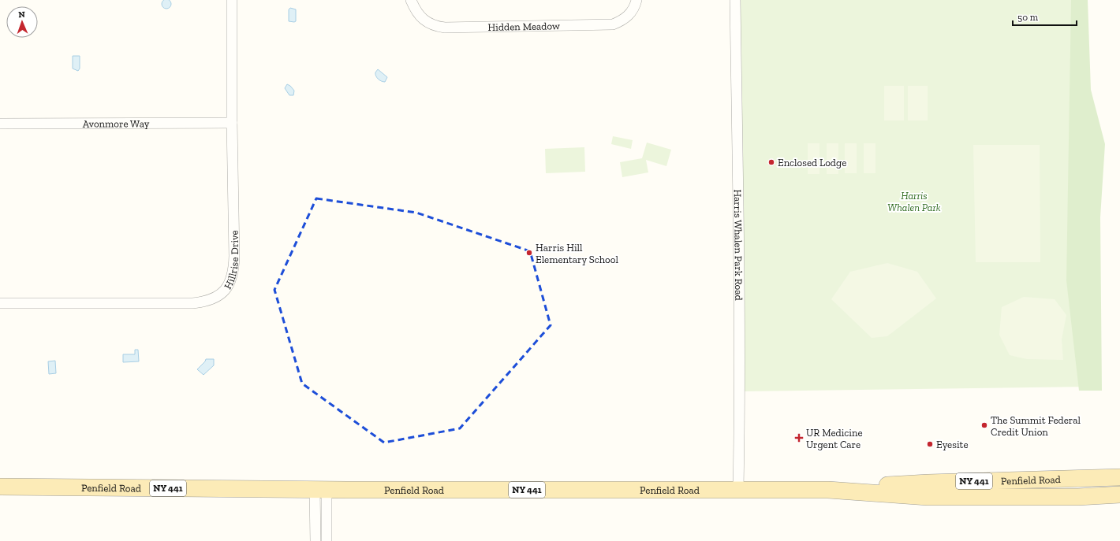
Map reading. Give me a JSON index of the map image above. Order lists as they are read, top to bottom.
{
  "streets": {
    "main road": ["Penfield Road", "NY 441"],
    "street": [
      "Hidden Meadow",
      "Avonmore Way",
      "Harris Whalen Park Road",
      "Hillrise Drive"
    ]
  },
  "crossings": [
    ["Avonmore Way", "Hillrise Drive"],
    ["Harris Whalen Park Road", "Penfield Road"]
  ],
  "parks": ["Harris Whalen Park"],
  "places": {
    "other": [
      "Enclosed Lodge",
      "Harris Hill Elementary School",
      "The Summit Federal Credit Union",
      "Eyesite"
    ],
    "health": ["UR Medicine Urgent Care"]
  },
  "scale_bar": "50 m",
  "north": "top"
}
